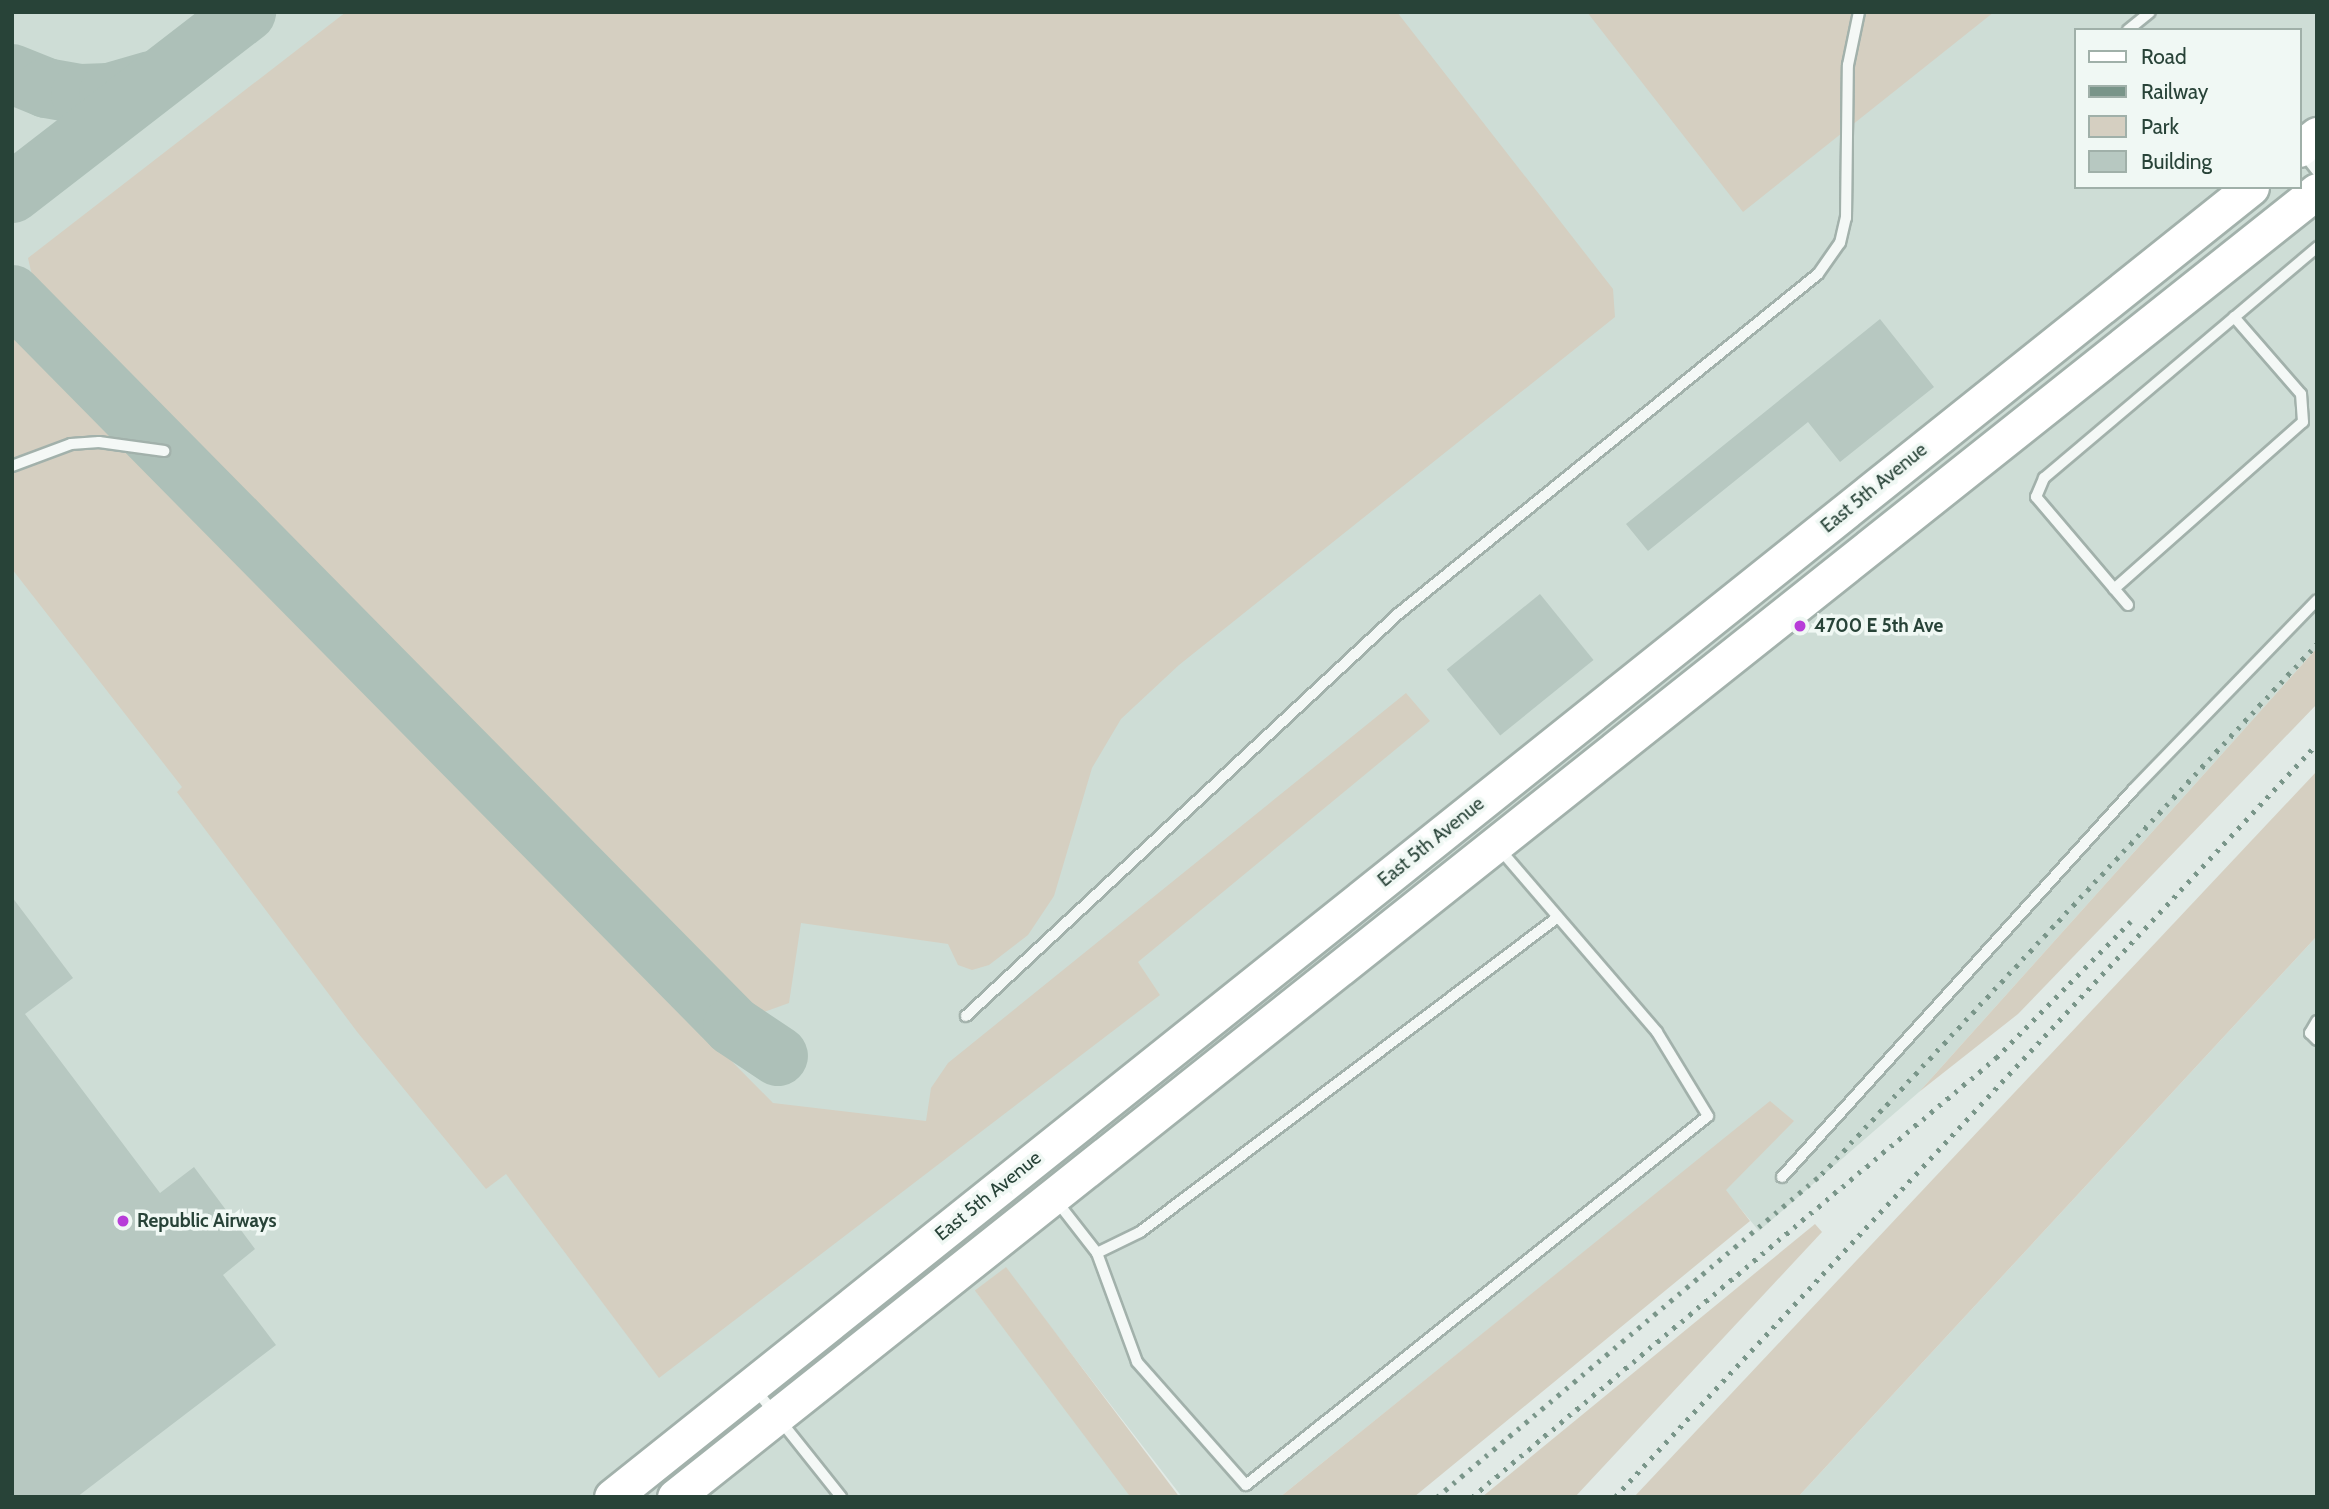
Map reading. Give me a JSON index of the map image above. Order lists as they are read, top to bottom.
{
  "streets": {
    "main road": ["East 5th Avenue"]
  },
  "places": ["4700 E 5th Ave", "Republic Airways"],
  "legend": [
    "Road",
    "Railway",
    "Park",
    "Building"
  ]
}
